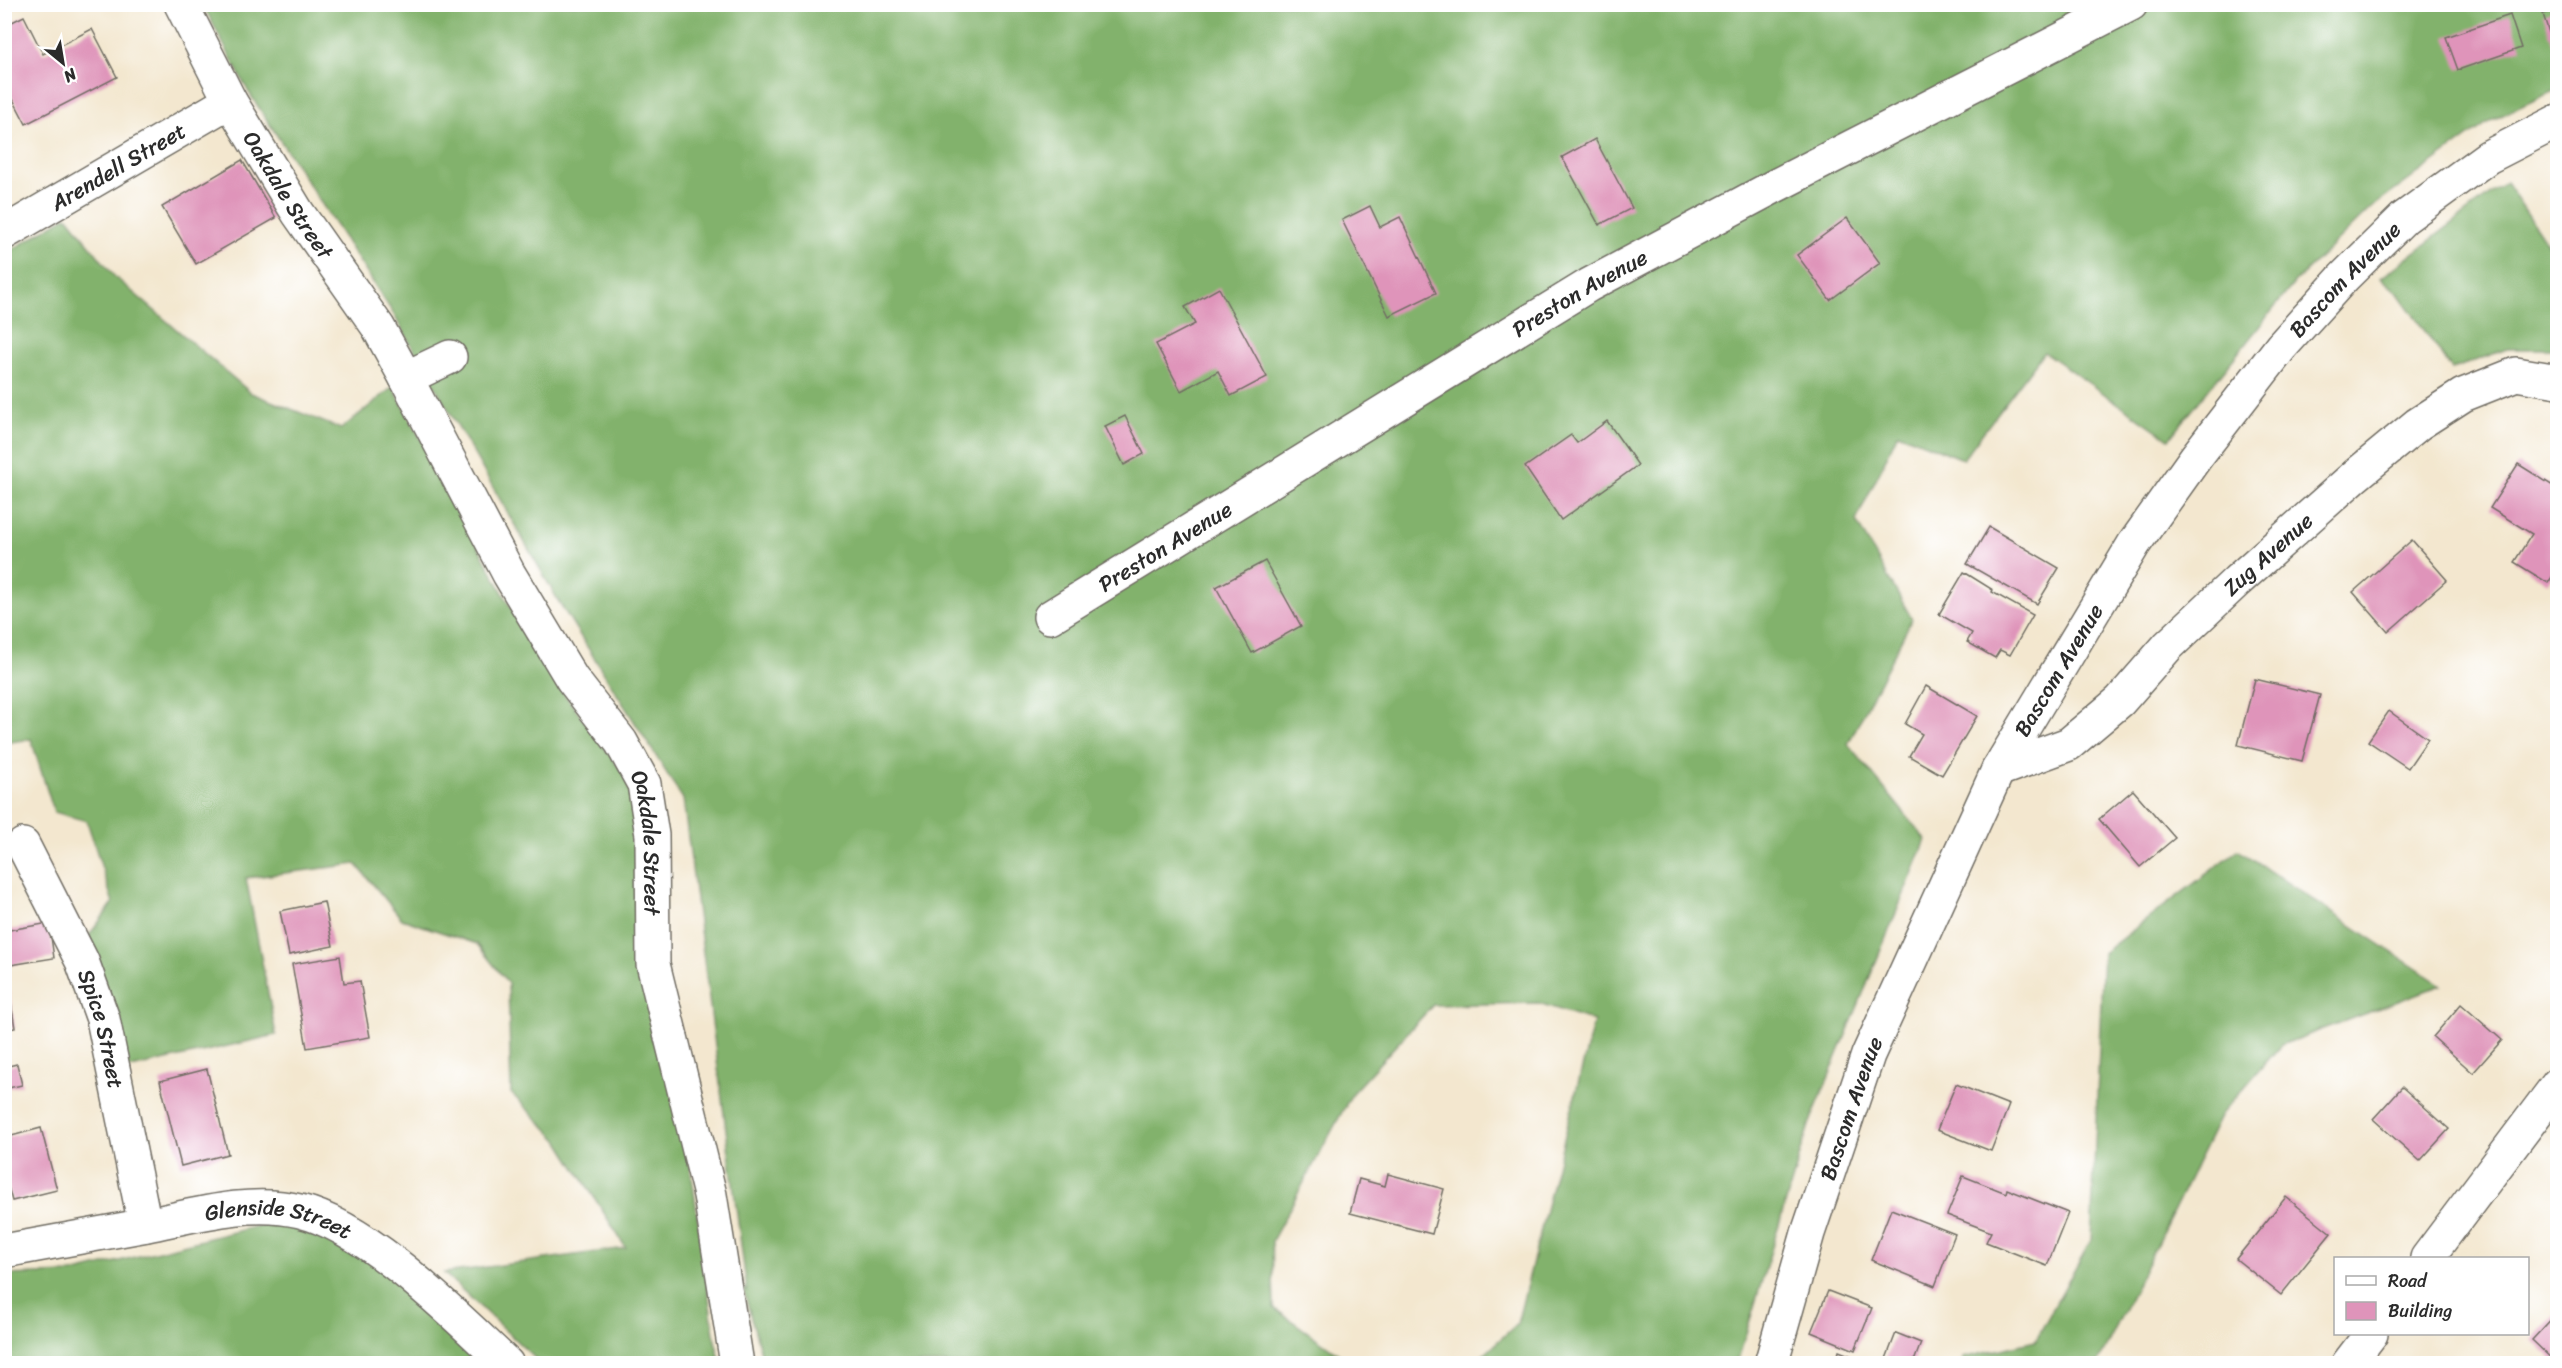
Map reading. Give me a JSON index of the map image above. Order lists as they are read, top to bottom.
{
  "streets": {
    "street": [
      "Arendell Street",
      "Oakdale Street",
      "Bascom Avenue",
      "Preston Avenue",
      "Zug Avenue",
      "Spice Street",
      "Glenside Street"
    ]
  },
  "crossings": [
    ["Arendell Street", "Oakdale Street"],
    ["Bascom Avenue", "Zug Avenue"],
    ["Spice Street", "Glenside Street"]
  ],
  "legend": ["Road", "Building"],
  "north": "bottom right"
}
